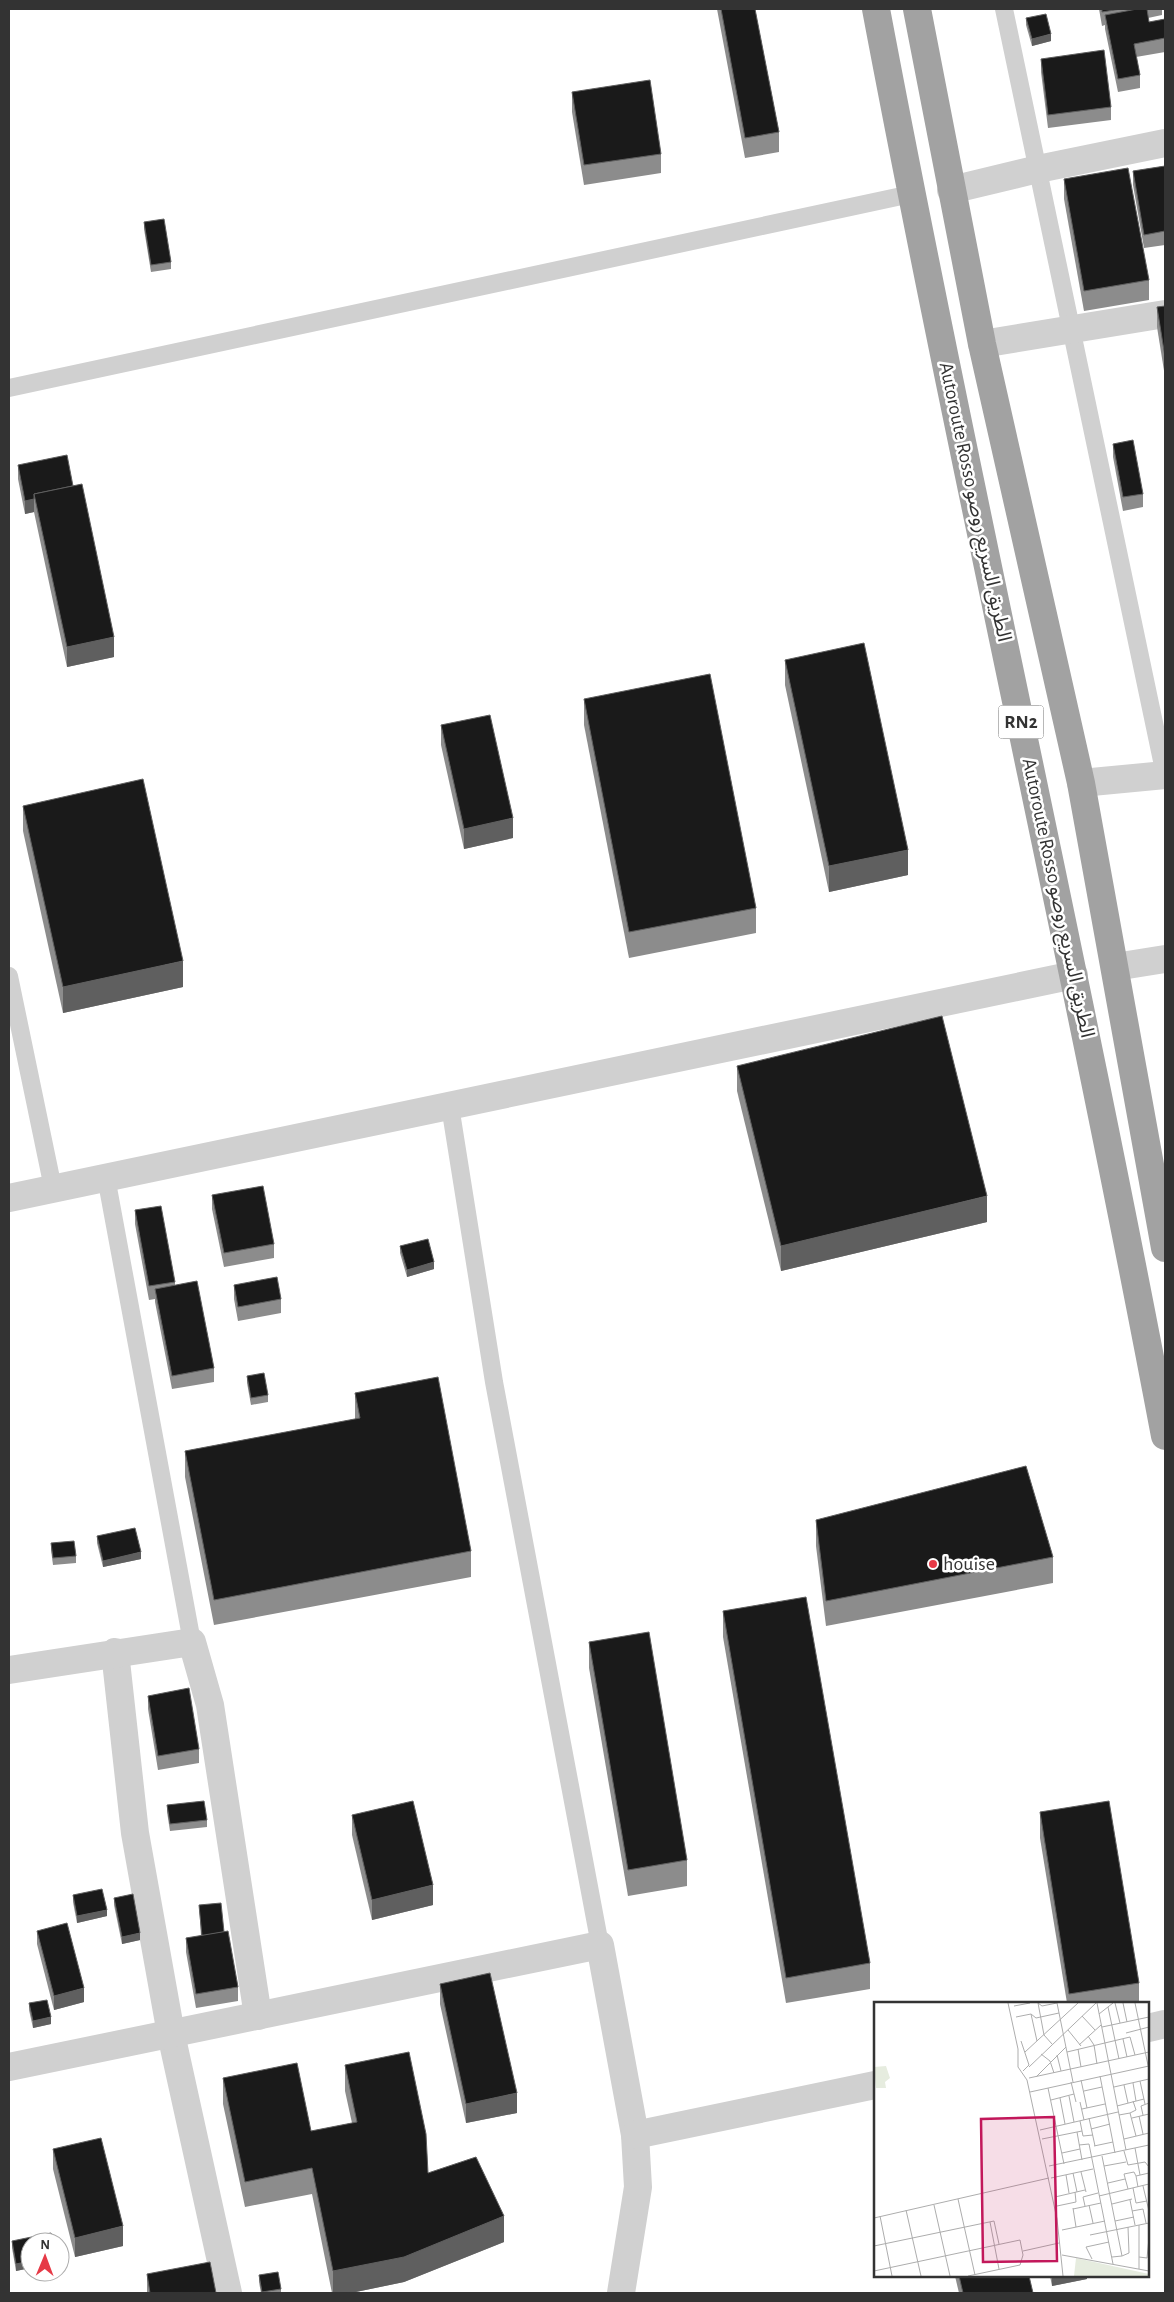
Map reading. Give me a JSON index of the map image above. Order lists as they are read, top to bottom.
{
  "streets": {
    "highway": ["Autoroute Rosso الطريق السريع روصو", "RN2"]
  },
  "places": ["houise"],
  "north": "top"
}
